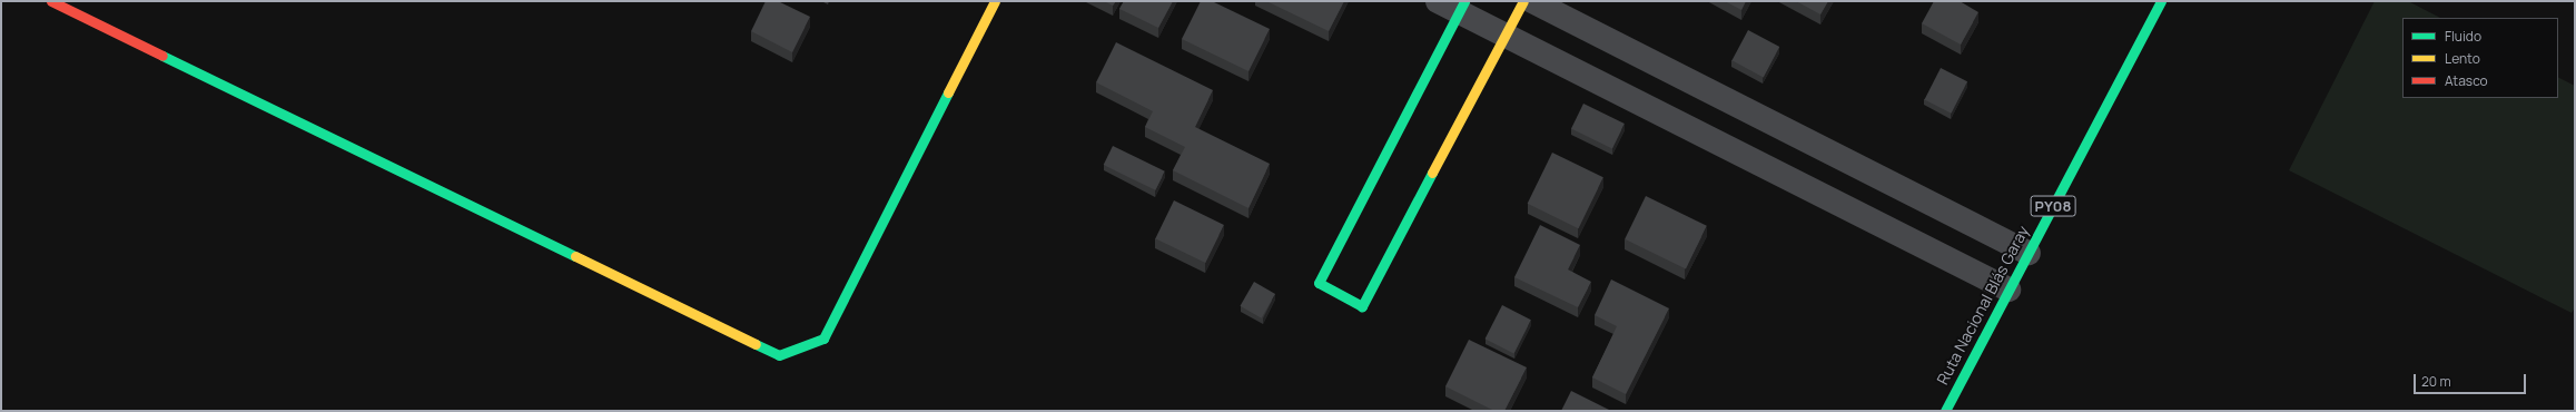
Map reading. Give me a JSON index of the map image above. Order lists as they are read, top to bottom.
{
  "streets": {
    "main road": ["PY08", "Ruta Nacional Blás Garay"]
  },
  "legend": ["Fluido", "Lento", "Atasco"],
  "scale_bar": "20 m"
}
